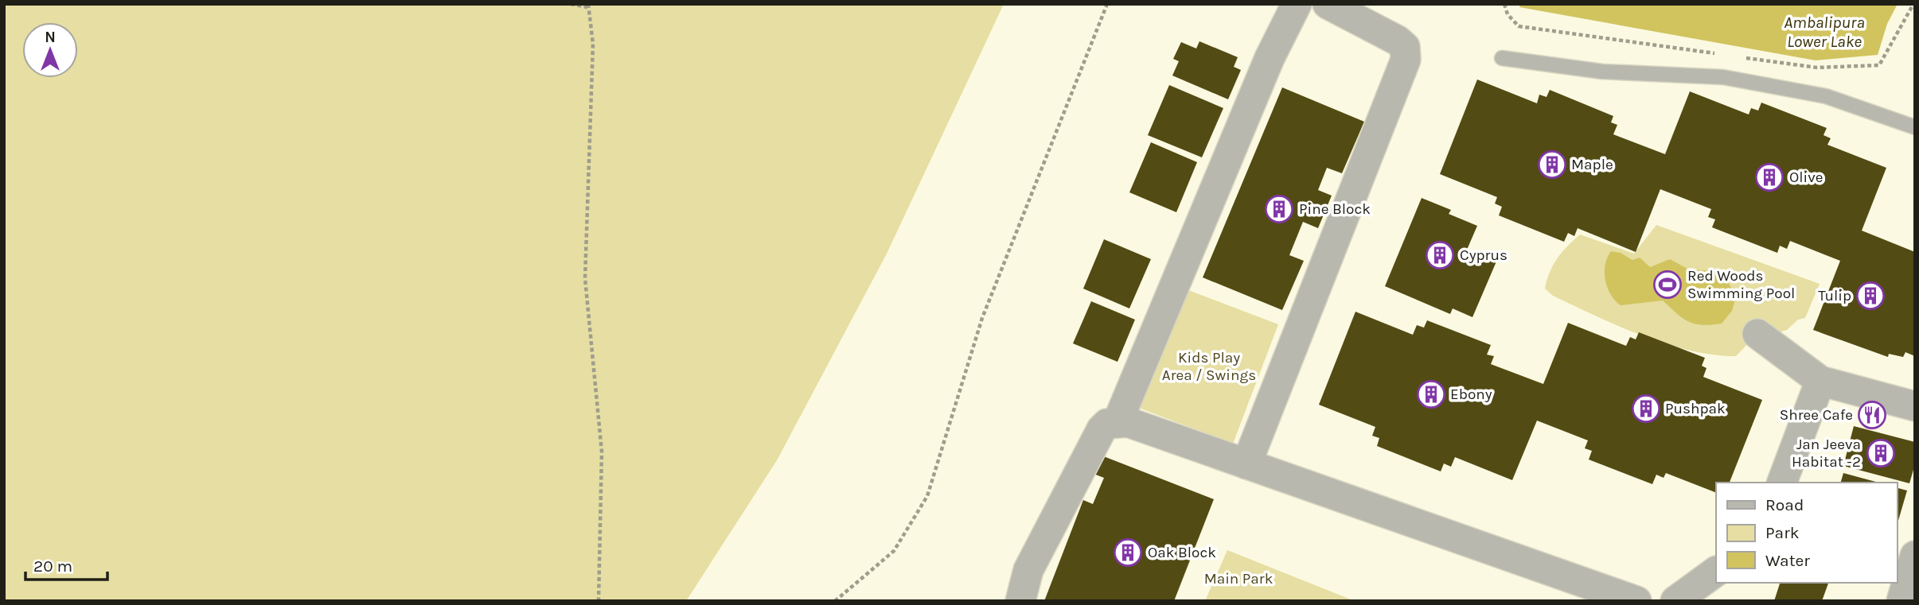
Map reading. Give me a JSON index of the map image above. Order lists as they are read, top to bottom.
{
  "water": ["Ambalipura Lower Lake"],
  "parks": ["Kids Play Area / Swings", "Main Park"],
  "places": {
    "building": [
      "Maple",
      "Olive",
      "Pine Block",
      "Cyprus",
      "Tulip",
      "Ebony",
      "Pushpak",
      "Jan Jeeva Habitat -2",
      "Oak Block"
    ],
    "sports": ["Red Woods Swimming Pool"],
    "restaurant": ["Shree Cafe"]
  },
  "legend": ["Road", "Park", "Water"],
  "scale_bar": "20 m",
  "north": "top"
}
